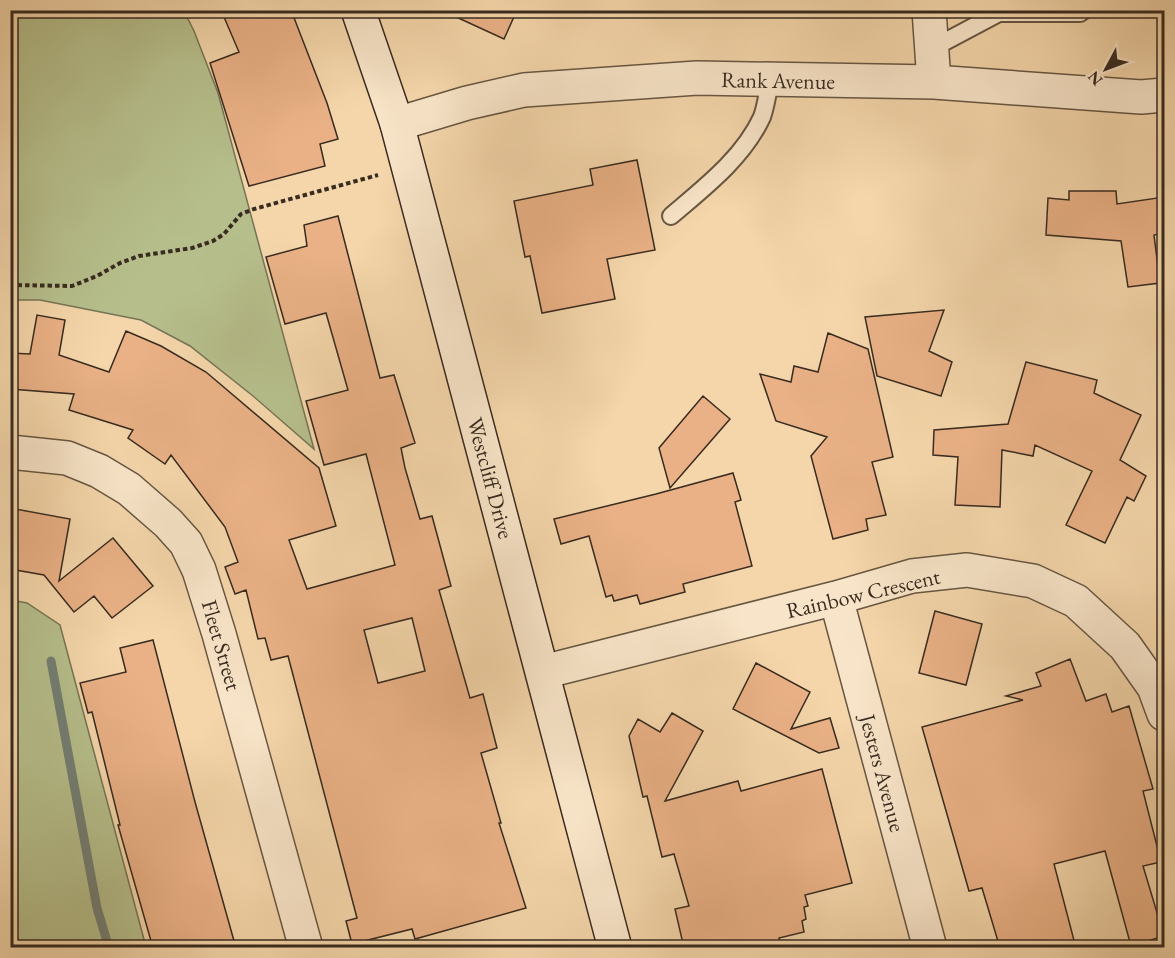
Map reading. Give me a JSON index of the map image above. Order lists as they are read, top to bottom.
{
  "streets": {
    "street": [
      "Rank Avenue",
      "Westcliff Drive",
      "Rainbow Crescent",
      "Fleet Street",
      "Jesters Avenue"
    ]
  },
  "crossings": [
    ["Rank Avenue", "Westcliff Drive"],
    ["Westcliff Drive", "Rainbow Crescent"],
    ["Rainbow Crescent", "Jesters Avenue"]
  ],
  "north": "bottom left"
}
